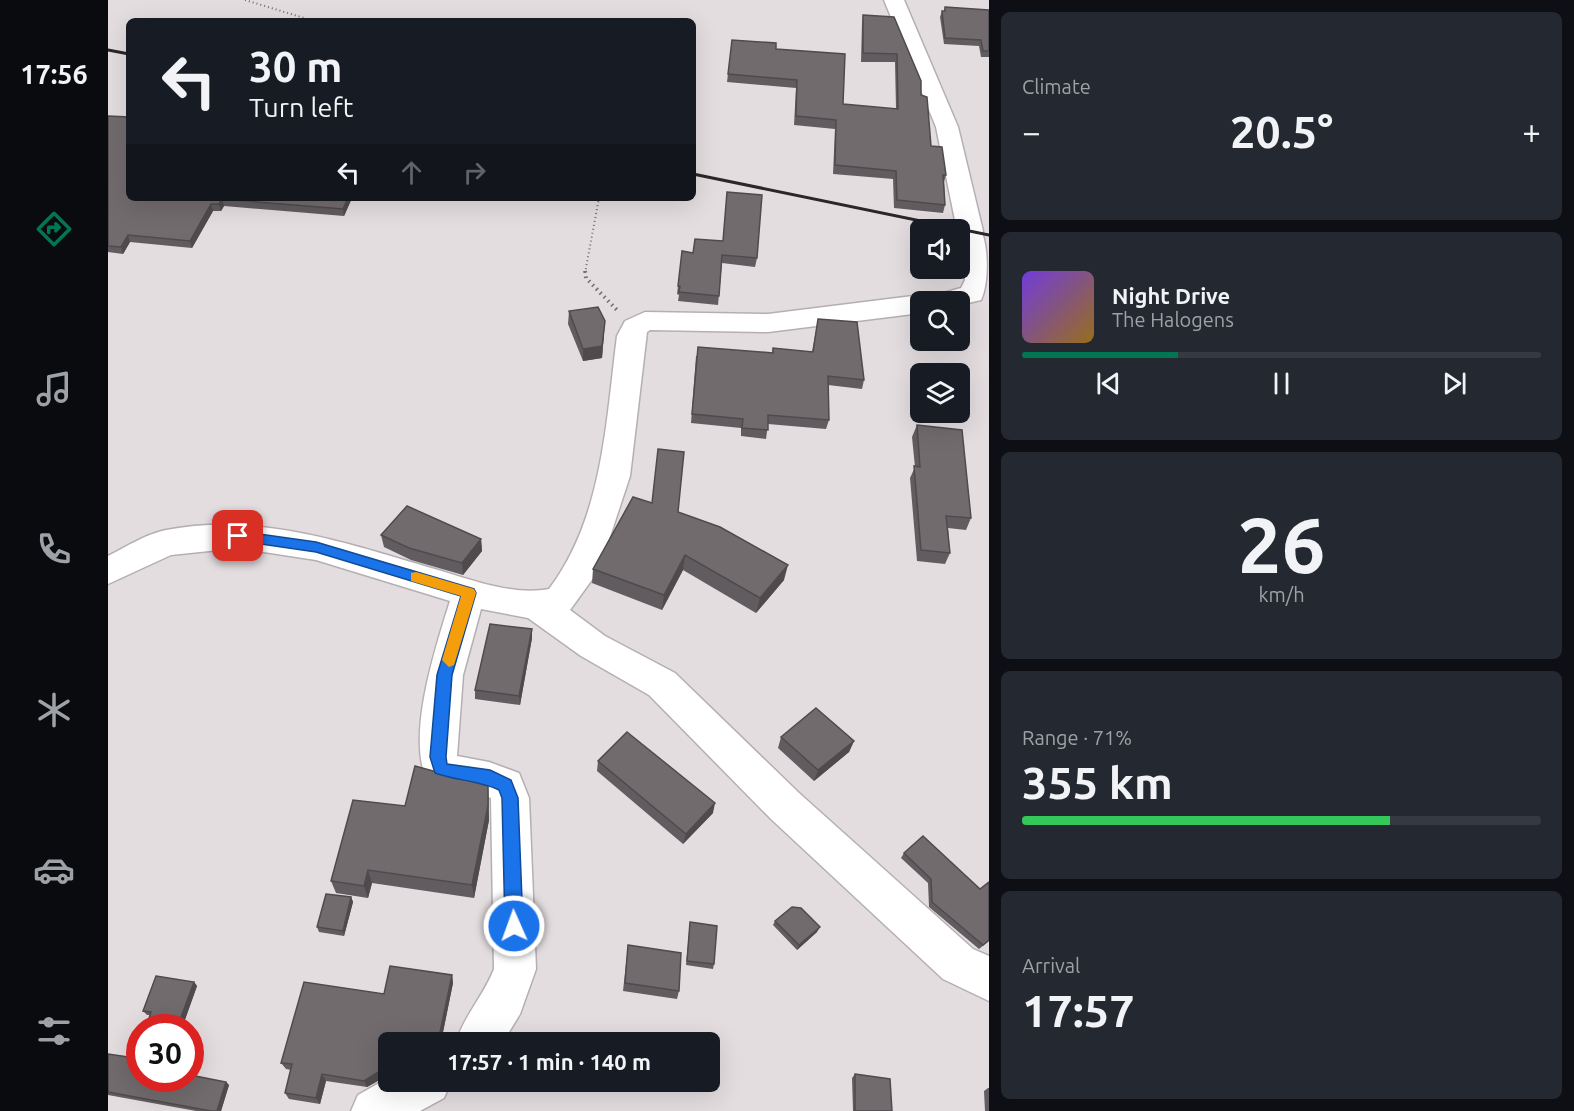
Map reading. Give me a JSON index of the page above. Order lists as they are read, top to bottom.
{
  "page": {
    "tabs": "17:56",
    "tile": [
      "Climate",
      ["26", "km/h"],
      ["Range · 71%", "355 km"],
      ["Arrival", "17:57"]
    ],
    "turn": ["30 m", "Turn left"],
    "heat": ["−", "20.5°", "+"],
    "song": ["Night Drive", "The Halogens"],
    "limit": "30",
    "trip": "17:57 · 1 min · 140 m"
  }
}
